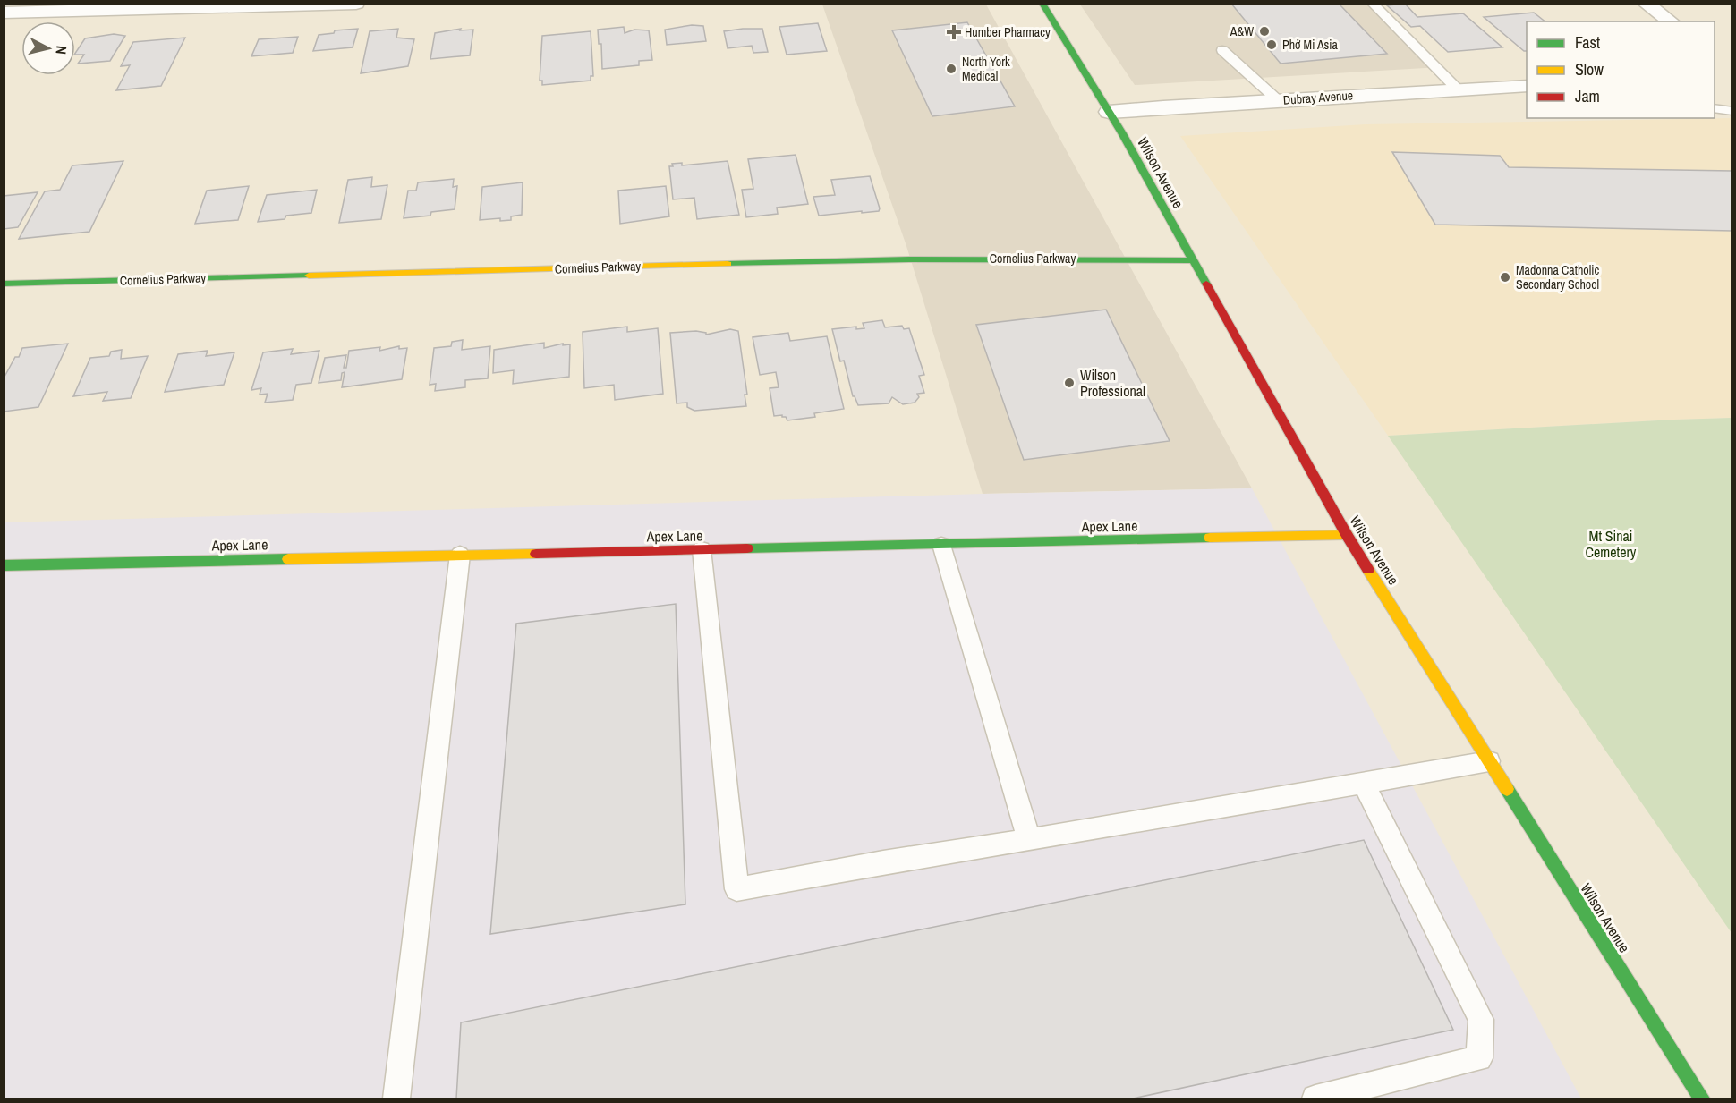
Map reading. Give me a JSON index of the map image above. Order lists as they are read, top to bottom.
{
  "streets": {
    "street": [
      "Dubray Avenue",
      "Wilson Avenue",
      "Cornelius Parkway",
      "Apex Lane"
    ]
  },
  "crossings": [
    ["Dubray Avenue", "Wilson Avenue"],
    ["Wilson Avenue", "Cornelius Parkway"],
    ["Wilson Avenue", "Apex Lane"]
  ],
  "parks": ["Mt Sinai Cemetery"],
  "places": {
    "other": [
      "A&W",
      "Phở Mi Asia",
      "North York Medical",
      "Madonna Catholic Secondary School",
      "Wilson Professional"
    ],
    "health": ["Humber Pharmacy"]
  },
  "legend": ["Fast", "Slow", "Jam"],
  "north": "right"
}
